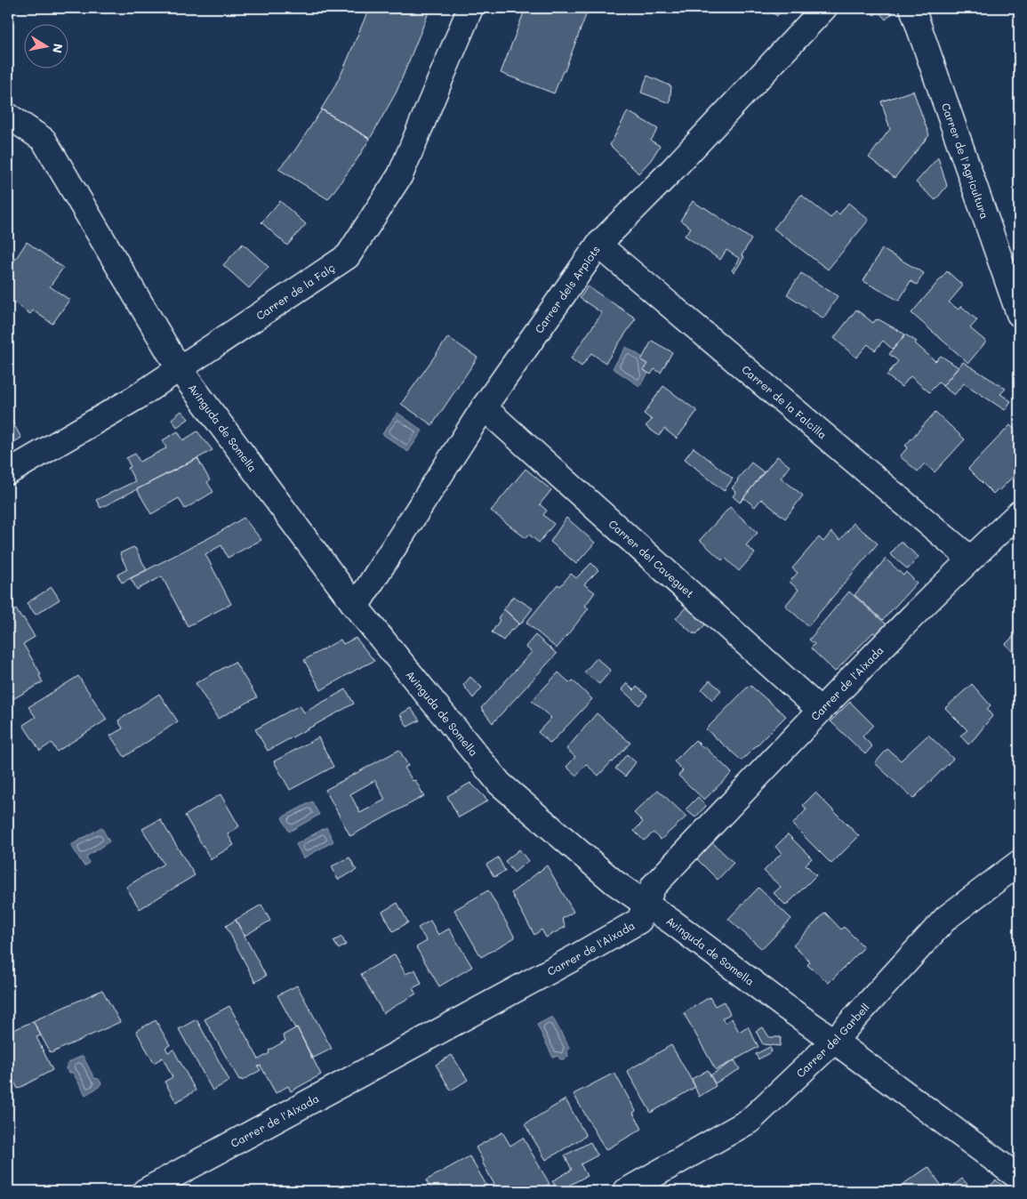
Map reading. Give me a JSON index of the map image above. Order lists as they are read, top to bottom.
{
  "streets": {
    "street": [
      "Carrer de l'Agricultura",
      "Carrer dels Arpiots",
      "Carrer de la Falç",
      "Carrer de la Falcilla",
      "Avinguda de Somella",
      "Carrer del Caveguet",
      "Carrer de l'Aixada",
      "Carrer del Garbell"
    ]
  },
  "crossings": [
    ["Carrer dels Arpiots", "Carrer de la Falcilla"],
    ["Carrer dels Arpiots", "Avinguda de Somella"],
    ["Carrer dels Arpiots", "Carrer del Caveguet"],
    ["Carrer de la Falç", "Avinguda de Somella"],
    ["Carrer de la Falcilla", "Carrer de l'Aixada"],
    ["Avinguda de Somella", "Carrer de l'Aixada"],
    ["Avinguda de Somella", "Carrer del Garbell"],
    ["Carrer del Caveguet", "Carrer de l'Aixada"]
  ],
  "north": "right"
}
